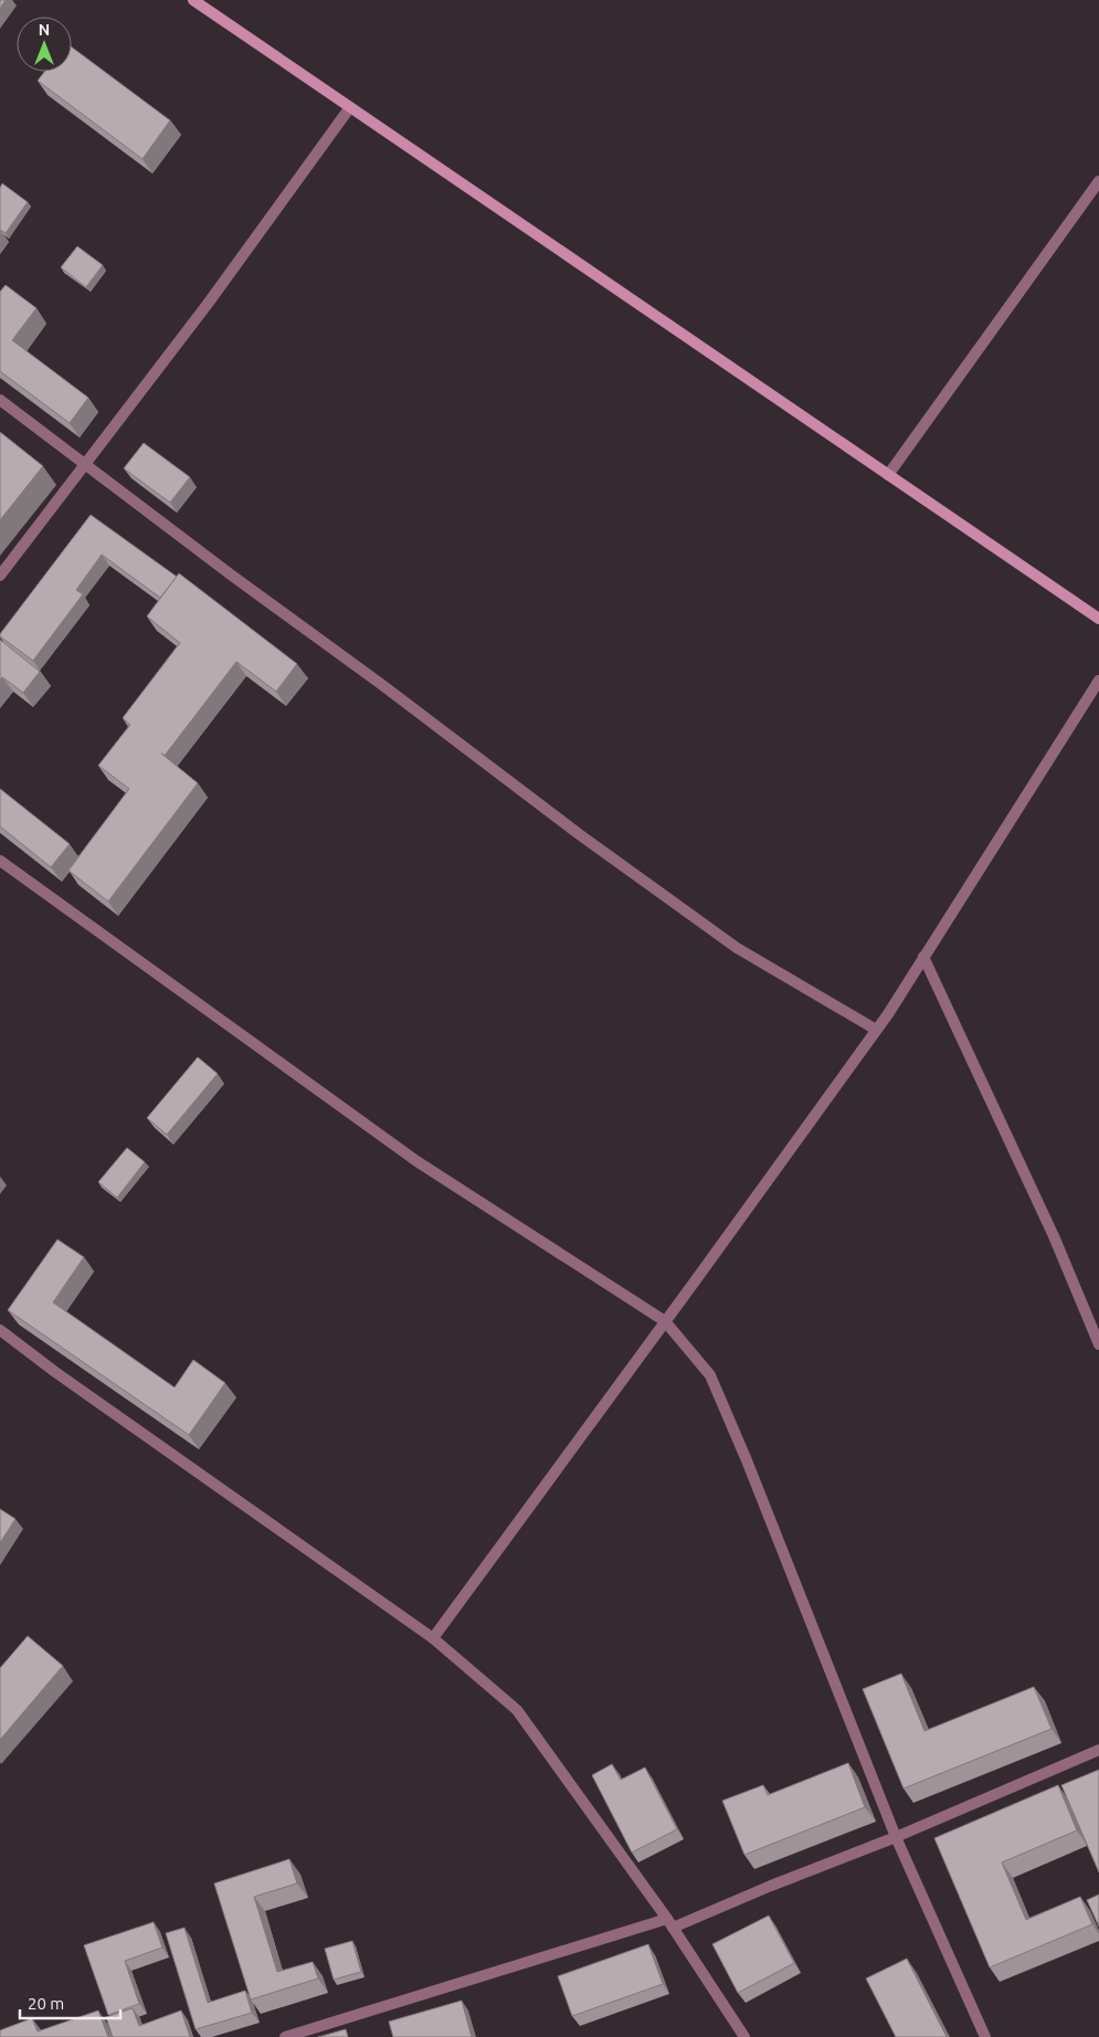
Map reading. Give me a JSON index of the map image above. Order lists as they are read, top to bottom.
{
  "scale_bar": "20 m",
  "north": "top"
}
